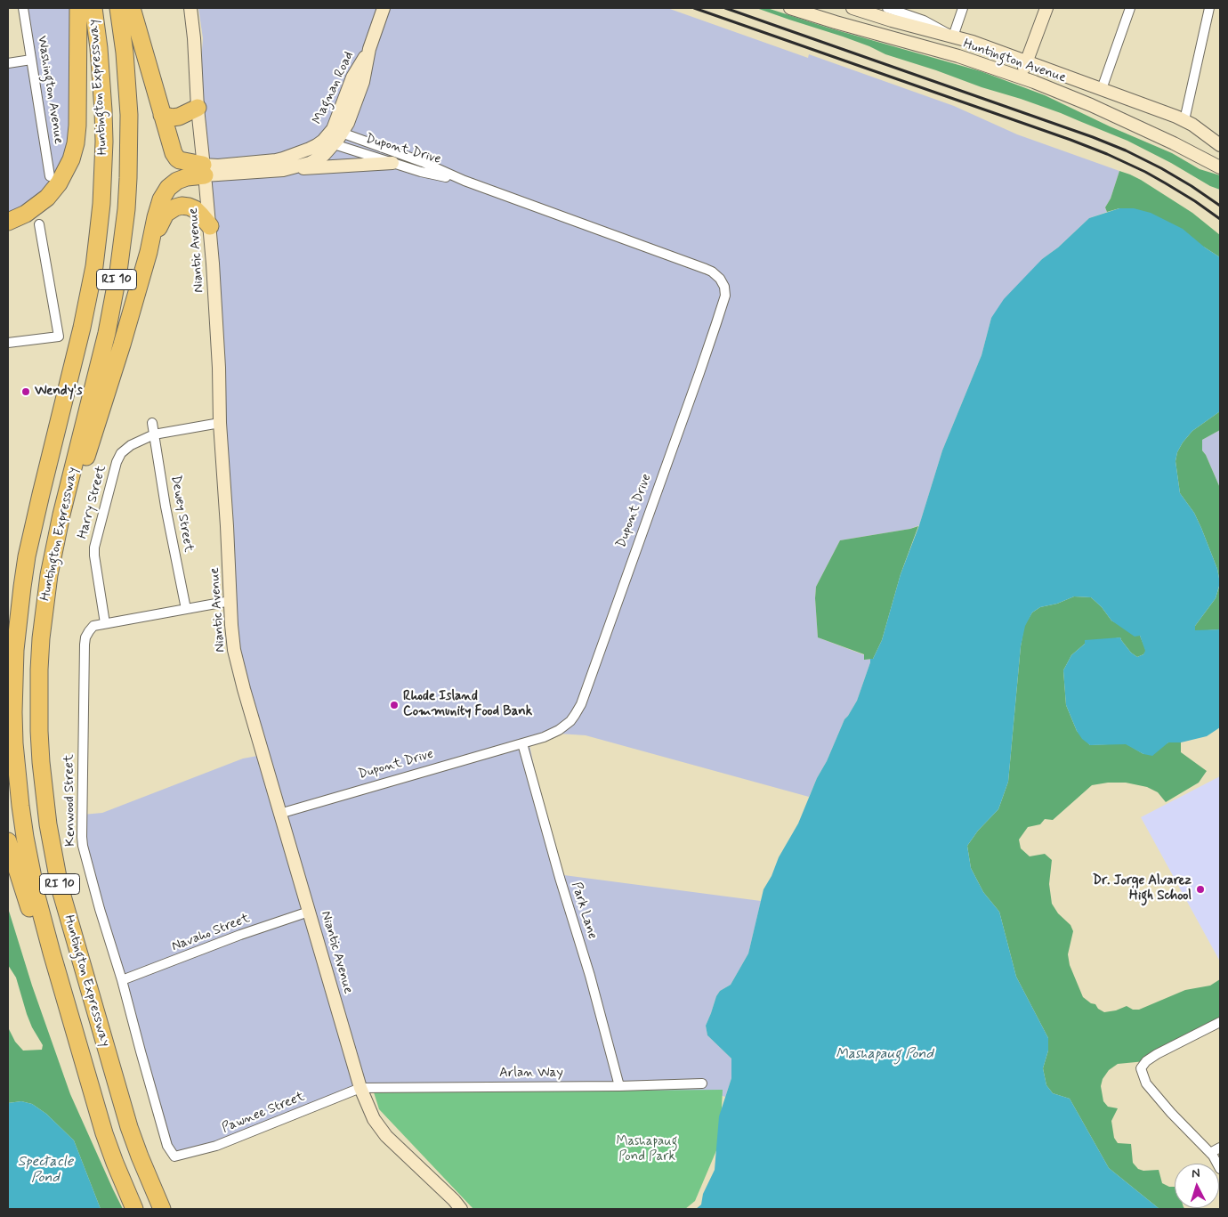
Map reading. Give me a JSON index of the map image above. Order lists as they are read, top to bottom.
{
  "streets": {
    "highway": ["Huntington Expressway", "RI 10"],
    "street": [
      "Huntington Avenue",
      "Magnan Road",
      "Washington Avenue",
      "Dupont Drive",
      "Niantic Avenue",
      "Harry Street",
      "Dewey Street",
      "Kenwood Street",
      "Park Lane",
      "Navaho Street",
      "Arlan Way",
      "Pawnee Street"
    ]
  },
  "crossings": [
    ["Magnan Road", "Dupont Drive"],
    ["Dupont Drive", "Niantic Avenue"],
    ["Dupont Drive", "Park Lane"],
    ["Niantic Avenue", "Kenwood Street"],
    ["Niantic Avenue", "Navaho Street"],
    ["Niantic Avenue", "Arlan Way"],
    ["Niantic Avenue", "Pawnee Street"],
    ["Harry Street", "Dewey Street"],
    ["Harry Street", "Kenwood Street"],
    ["Dewey Street", "Kenwood Street"],
    ["Kenwood Street", "Navaho Street"],
    ["Kenwood Street", "Pawnee Street"],
    ["Park Lane", "Arlan Way"],
    ["Arlan Way", "Pawnee Street"]
  ],
  "water": ["Mashapaug Pond", "Spectacle Pond"],
  "parks": ["Mashapaug Pond Park"],
  "places": ["Wendy's", "Rhode Island Community Food Bank", "Dr. Jorge Alvarez High School"],
  "north": "top"
}
